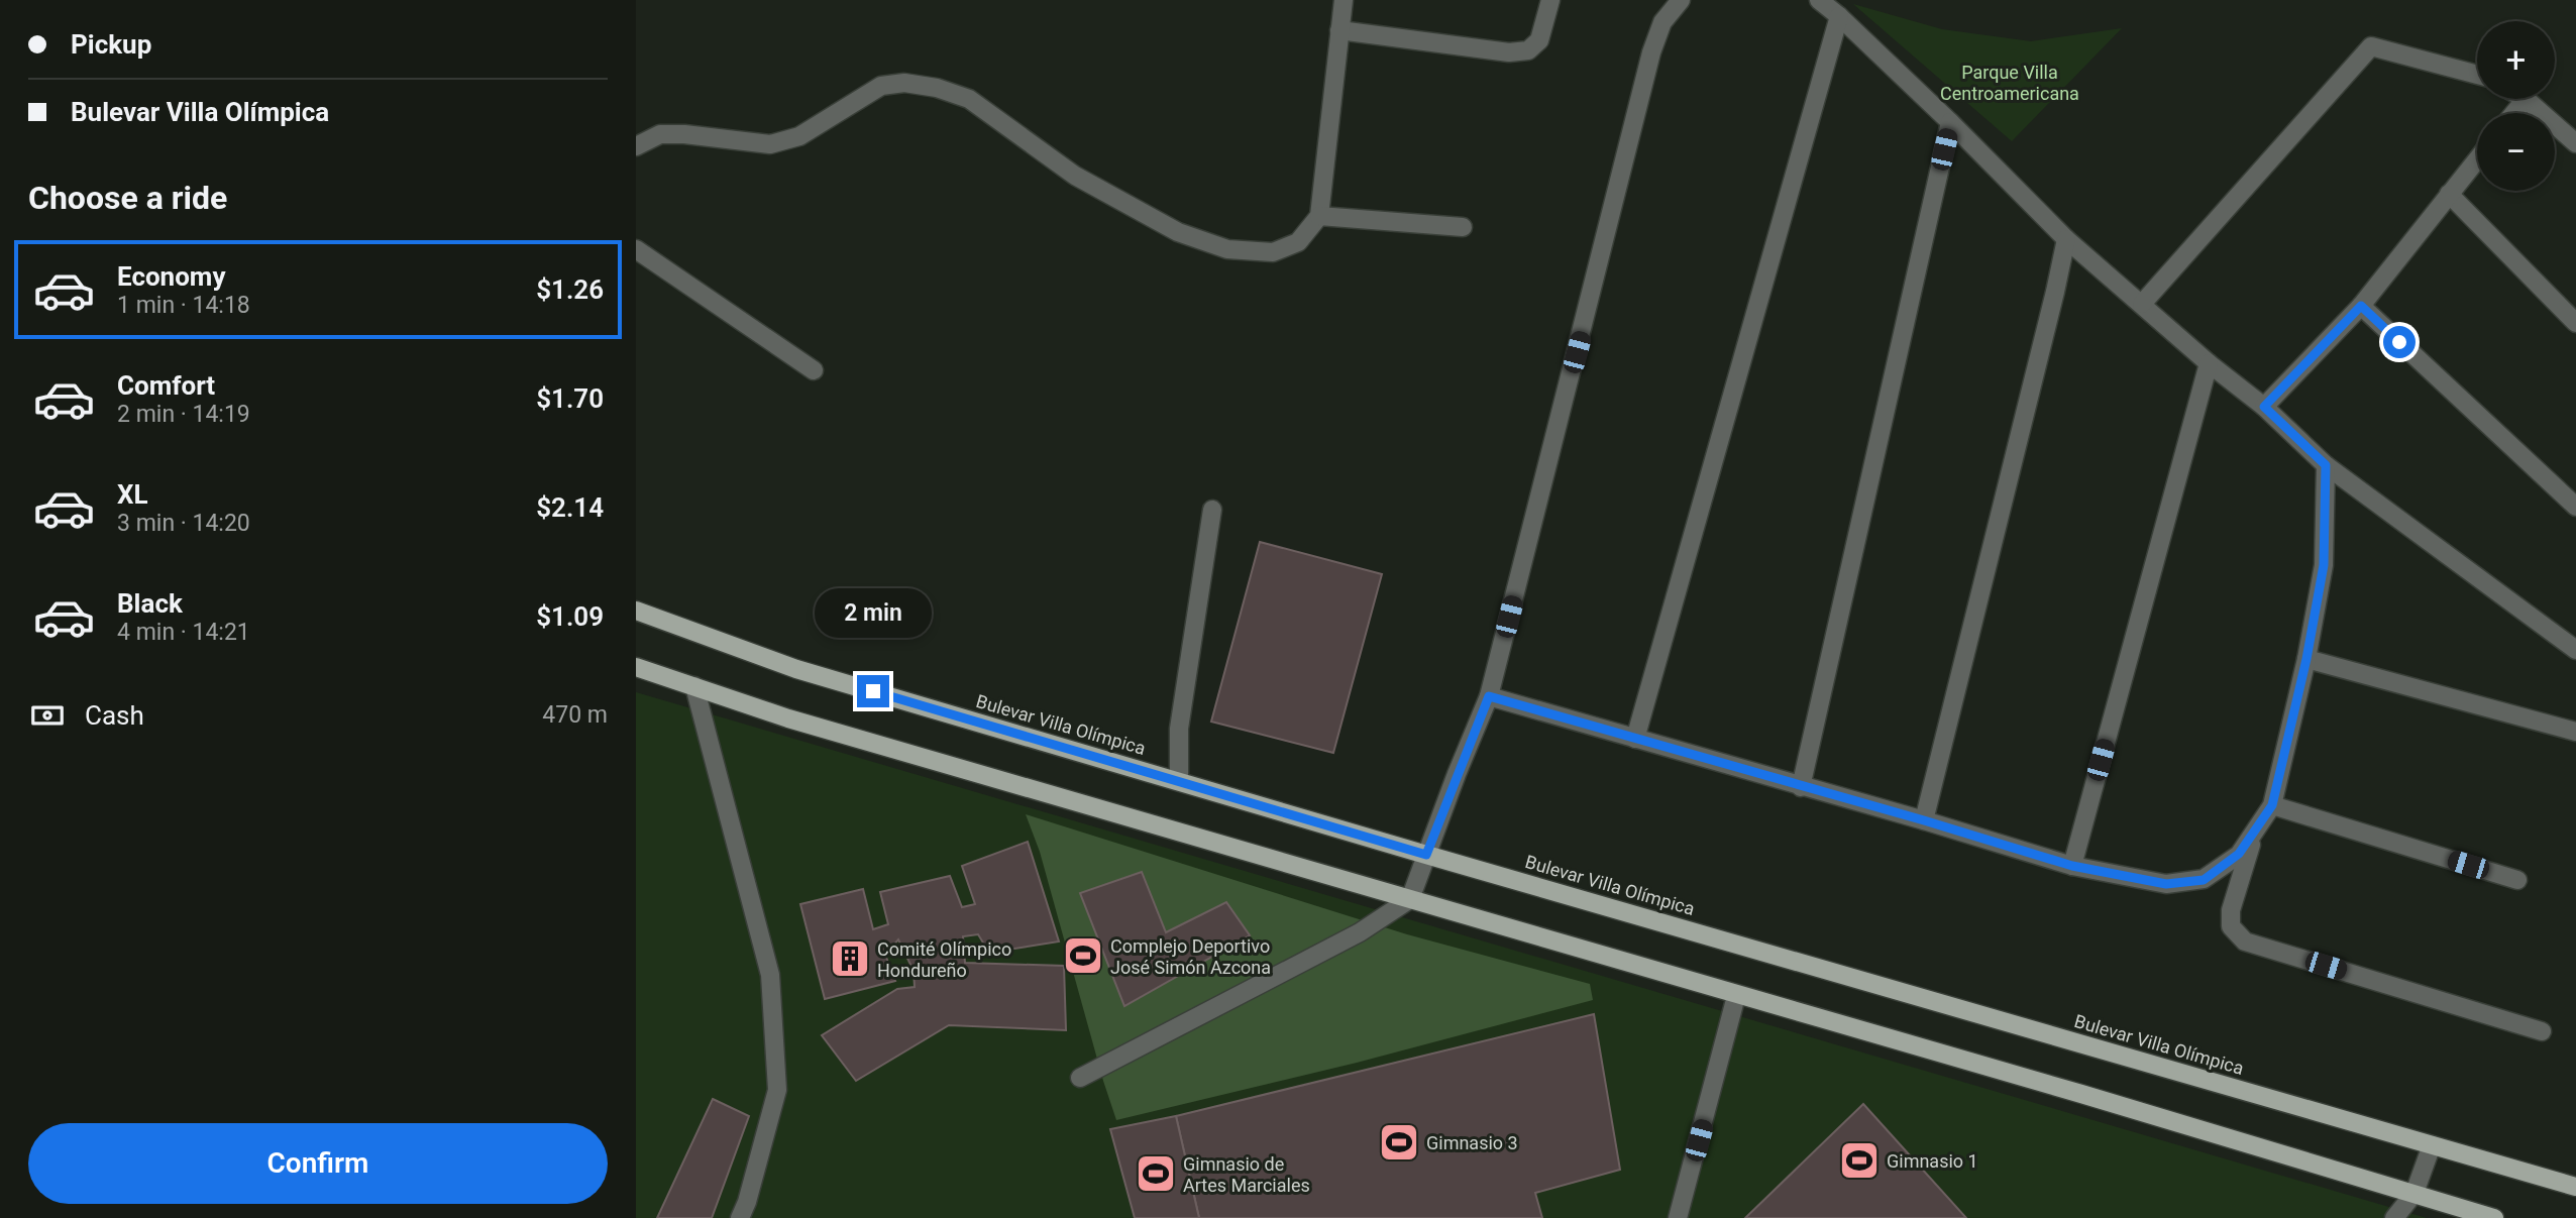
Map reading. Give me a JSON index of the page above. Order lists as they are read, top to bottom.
{
  "streets": {
    "main road": ["Bulevar Villa Olímpica"]
  },
  "parks": ["Parque Villa Centroamericana"],
  "places": {
    "sports": [
      "Complejo Deportivo José Simón Azcona",
      "Gimnasio 3",
      "Gimnasio 1",
      "Gimnasio de Artes Marciales"
    ],
    "building": ["Comité Olímpico Hondureño"]
  },
  "page": {
    "banner": ["Pickup", "Bulevar Villa Olímpica"],
    "map_buttons": ["+", "−"],
    "heading": "Choose a ride",
    "list": [
      {
        "name": "Economy",
        "note": "1 min · 14:18",
        "value": "$1.26"
      },
      {
        "name": "Comfort",
        "note": "2 min · 14:19",
        "value": "$1.70"
      },
      {
        "name": "XL",
        "note": "3 min · 14:20",
        "value": "$2.14"
      },
      {
        "name": "Black",
        "note": "4 min · 14:21",
        "value": "$1.09"
      }
    ],
    "bubble": "2 min",
    "pay": ["Cash", "470 m"],
    "buttons": "Confirm"
  }
}
